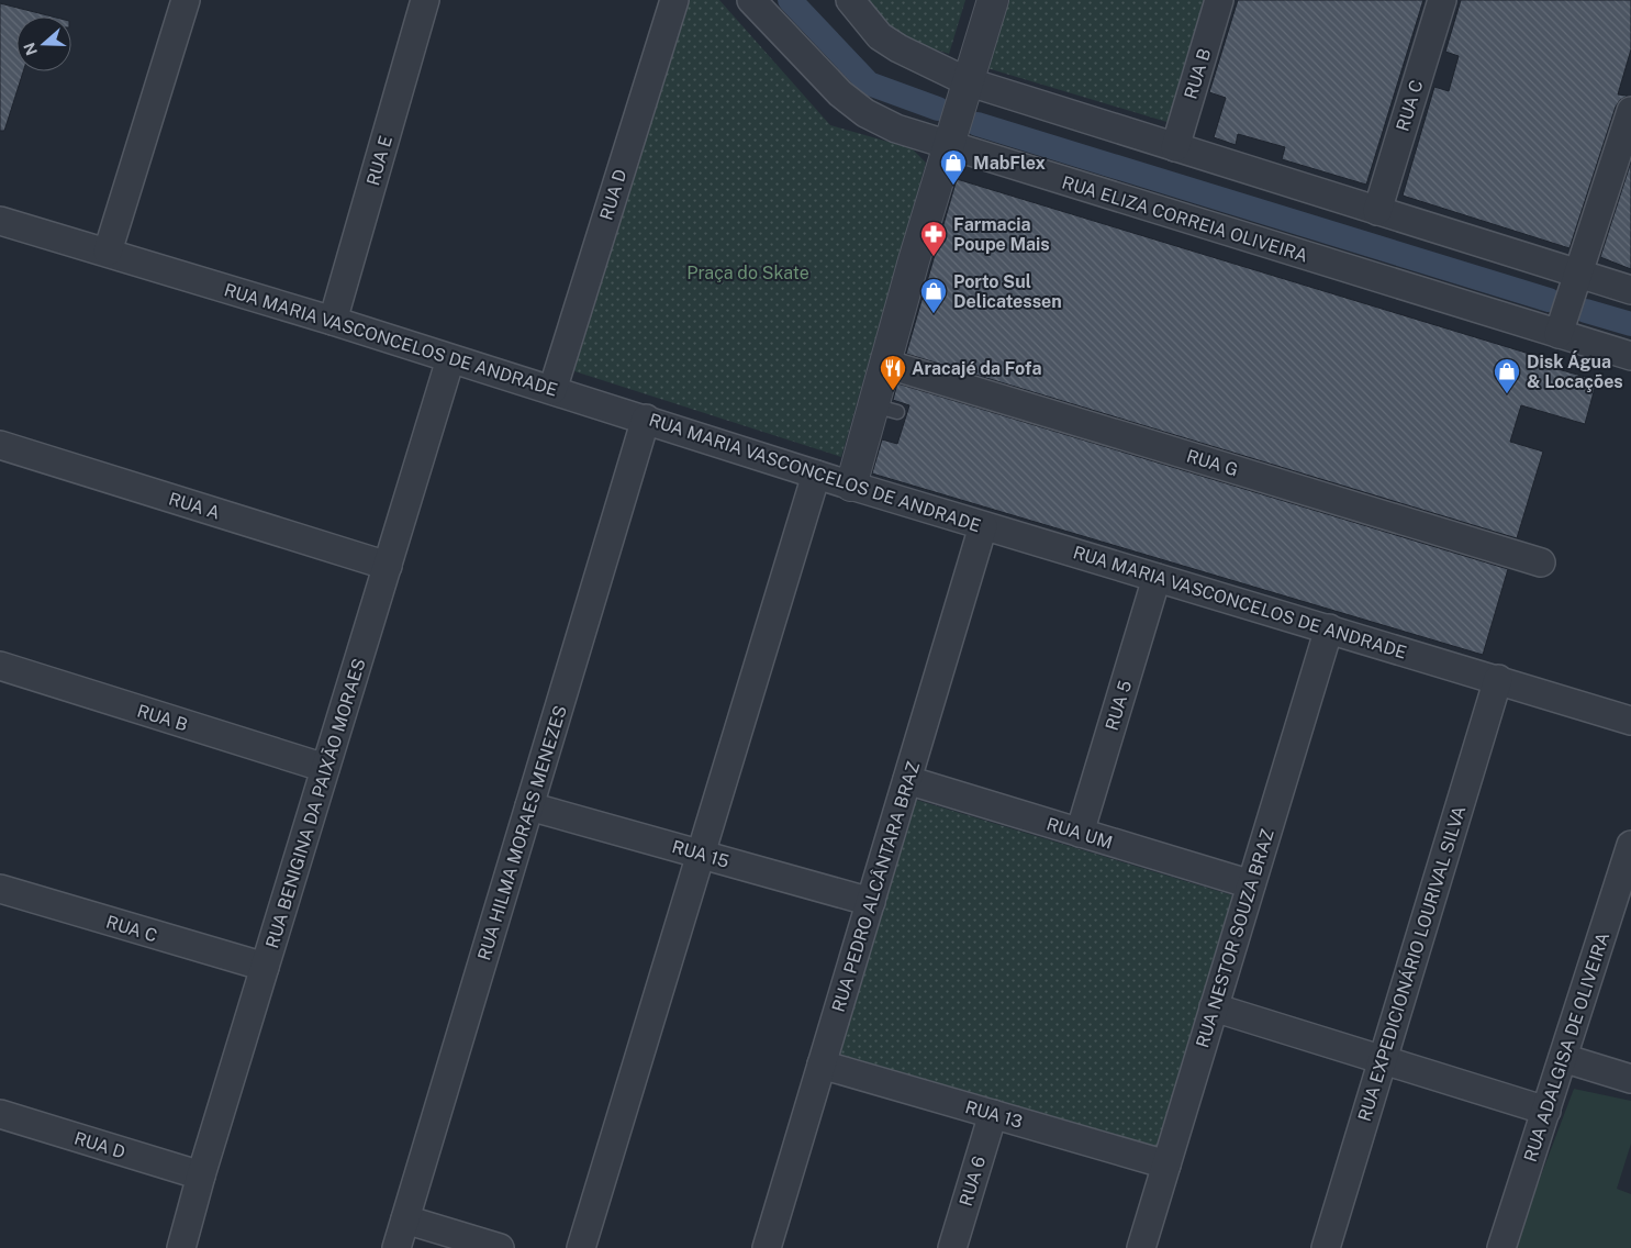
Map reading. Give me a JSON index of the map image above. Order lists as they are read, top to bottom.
{
  "streets": {
    "street": [
      "RUA B",
      "RUA C",
      "RUA E",
      "RUA D",
      "RUA ELIZA CORREIA OLIVEIRA",
      "RUA MARIA VASCONCELOS DE ANDRADE",
      "RUA G",
      "RUA A",
      "RUA 5",
      "RUA BENIGINA DA PAIXÃO MORAES",
      "RUA HILMA MORAES MENEZES",
      "RUA UM",
      "RUA 15",
      "RUA PEDRO ALCÂNTARA BRAZ",
      "RUA NESTOR SOUZA BRAZ",
      "RUA EXPEDICIONÁRIO LOURIVAL SILVA",
      "RUA ADALGISA DE OLIVEIRA",
      "RUA 13",
      "RUA 6"
    ]
  },
  "crossings": [
    ["RUA B", "RUA BENIGINA DA PAIXÃO MORAES"],
    ["RUA C", "RUA BENIGINA DA PAIXÃO MORAES"],
    ["RUA E", "RUA MARIA VASCONCELOS DE ANDRADE"],
    ["RUA D", "RUA MARIA VASCONCELOS DE ANDRADE"],
    ["RUA D", "RUA BENIGINA DA PAIXÃO MORAES"],
    ["RUA MARIA VASCONCELOS DE ANDRADE", "RUA 5"],
    ["RUA MARIA VASCONCELOS DE ANDRADE", "RUA BENIGINA DA PAIXÃO MORAES"],
    ["RUA MARIA VASCONCELOS DE ANDRADE", "RUA HILMA MORAES MENEZES"],
    ["RUA MARIA VASCONCELOS DE ANDRADE", "RUA PEDRO ALCÂNTARA BRAZ"],
    ["RUA MARIA VASCONCELOS DE ANDRADE", "RUA NESTOR SOUZA BRAZ"],
    ["RUA MARIA VASCONCELOS DE ANDRADE", "RUA EXPEDICIONÁRIO LOURIVAL SILVA"],
    ["RUA A", "RUA BENIGINA DA PAIXÃO MORAES"],
    ["RUA 5", "RUA UM"],
    ["RUA HILMA MORAES MENEZES", "RUA 15"],
    ["RUA UM", "RUA PEDRO ALCÂNTARA BRAZ"],
    ["RUA UM", "RUA NESTOR SOUZA BRAZ"],
    ["RUA 15", "RUA PEDRO ALCÂNTARA BRAZ"],
    ["RUA PEDRO ALCÂNTARA BRAZ", "RUA 13"],
    ["RUA NESTOR SOUZA BRAZ", "RUA 13"],
    ["RUA 13", "RUA 6"]
  ],
  "parks": ["Praça do Skate"],
  "places": {
    "shop": ["MabFlex", "Porto Sul Delicatessen", "Disk Água & Locações"],
    "pharmacy": ["Farmacia Poupe Mais"],
    "restaurant": ["Aracajé da Fofa"]
  },
  "north": "left"
}
